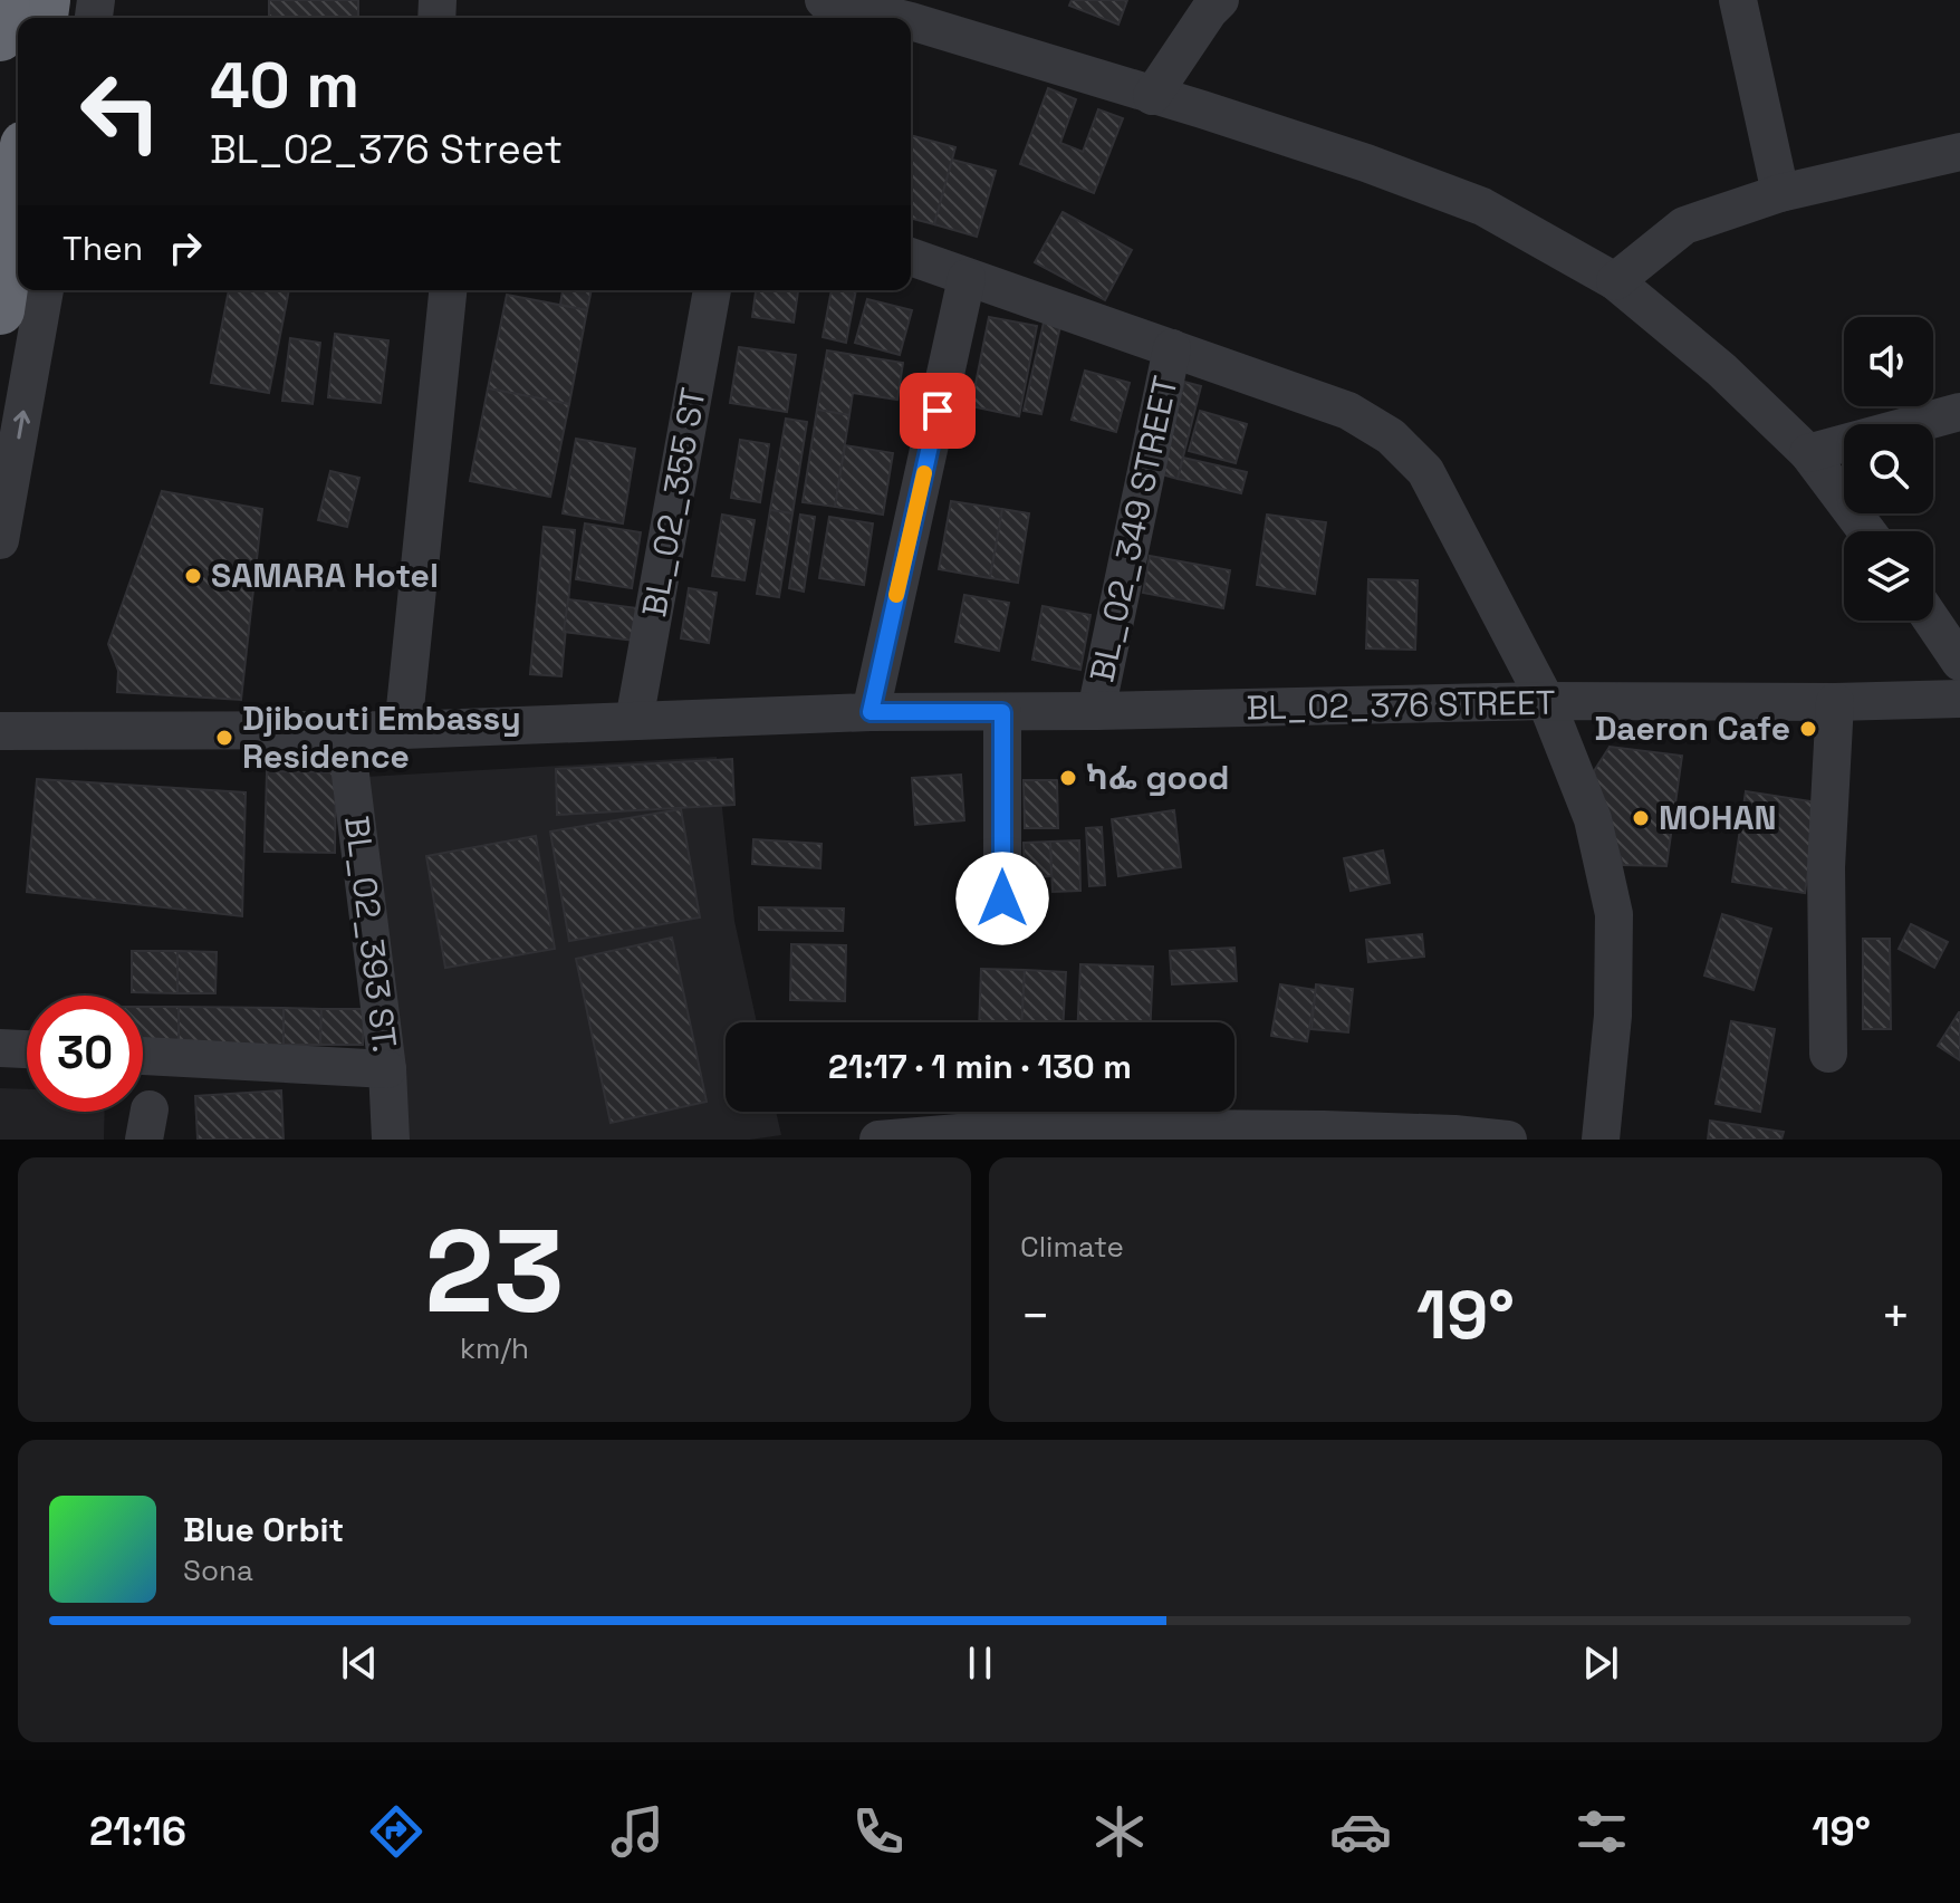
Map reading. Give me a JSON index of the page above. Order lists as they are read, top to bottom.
{
  "streets": {
    "street": [
      "BL_02_355 ST",
      "BL_02_349 STREET",
      "BL_02_376 STREET",
      "BL_02_393 ST."
    ]
  },
  "crossings": [
    ["BL_02_355 ST", "BL_02_376 STREET"],
    ["BL_02_349 STREET", "BL_02_376 STREET"],
    ["BL_02_376 STREET", "BL_02_393 ST."]
  ],
  "places": [
    "SAMARA Hotel",
    "Daeron Cafe",
    "Djibouti Embassy Residence",
    "ካፌ good",
    "MOHAN"
  ],
  "page": {
    "turn": ["40 m", "BL_02_376 Street"],
    "then": "Then",
    "limit": "30",
    "trip": "21:17 · 1 min · 130 m",
    "tile": [
      ["23", "km/h"],
      "Climate"
    ],
    "heat": ["−", "19°", "+"],
    "song": ["Blue Orbit", "Sona"],
    "tabs": ["21:16", "19°"]
  }
}
